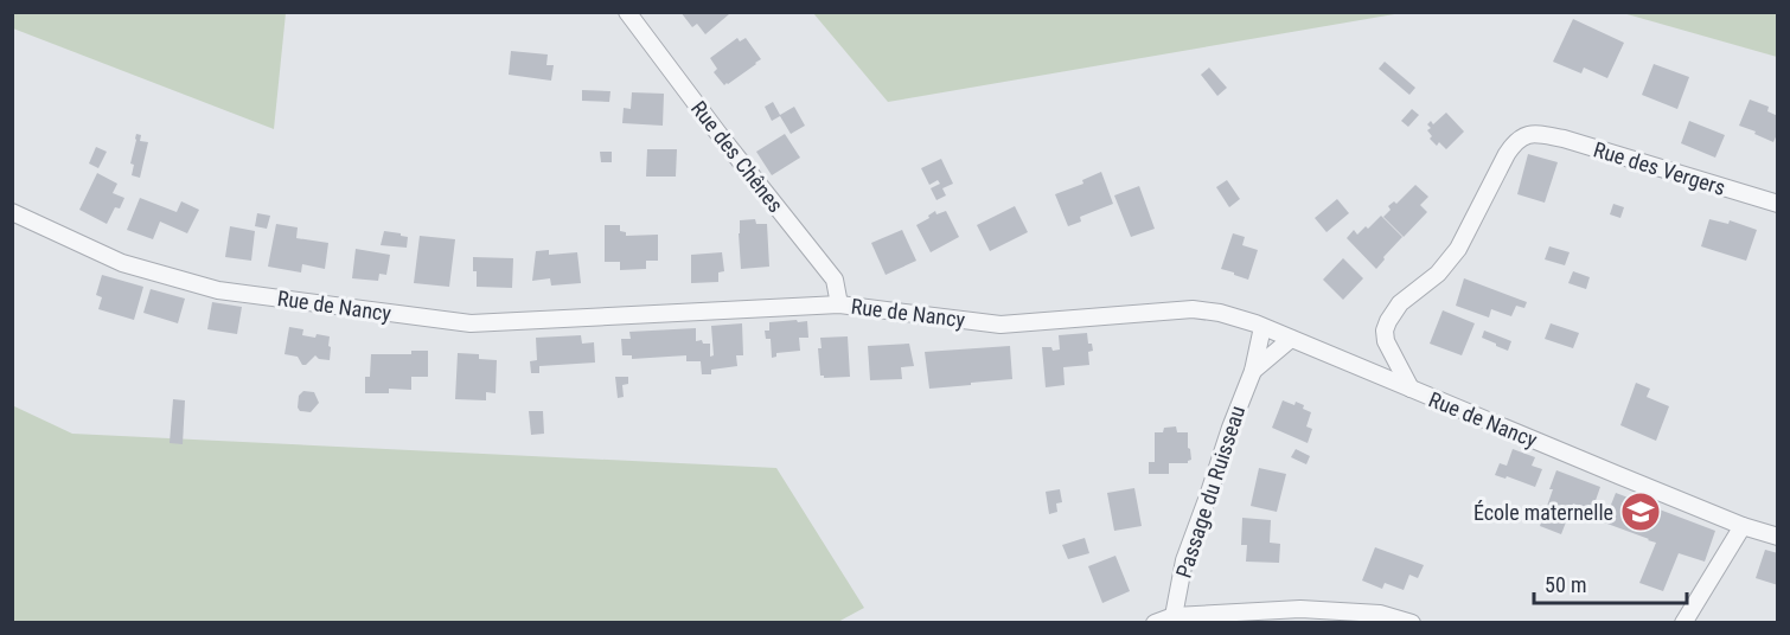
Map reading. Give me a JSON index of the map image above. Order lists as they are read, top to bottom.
{
  "streets": {
    "street": [
      "Rue des Chênes",
      "Rue des Vergers",
      "Rue de Nancy",
      "Passage du Ruisseau"
    ]
  },
  "crossings": [
    ["Rue des Chênes", "Rue de Nancy"],
    ["Rue des Vergers", "Rue de Nancy"],
    ["Rue de Nancy", "Passage du Ruisseau"]
  ],
  "places": {
    "school or university": ["École maternelle"]
  },
  "scale_bar": "50 m"
}
